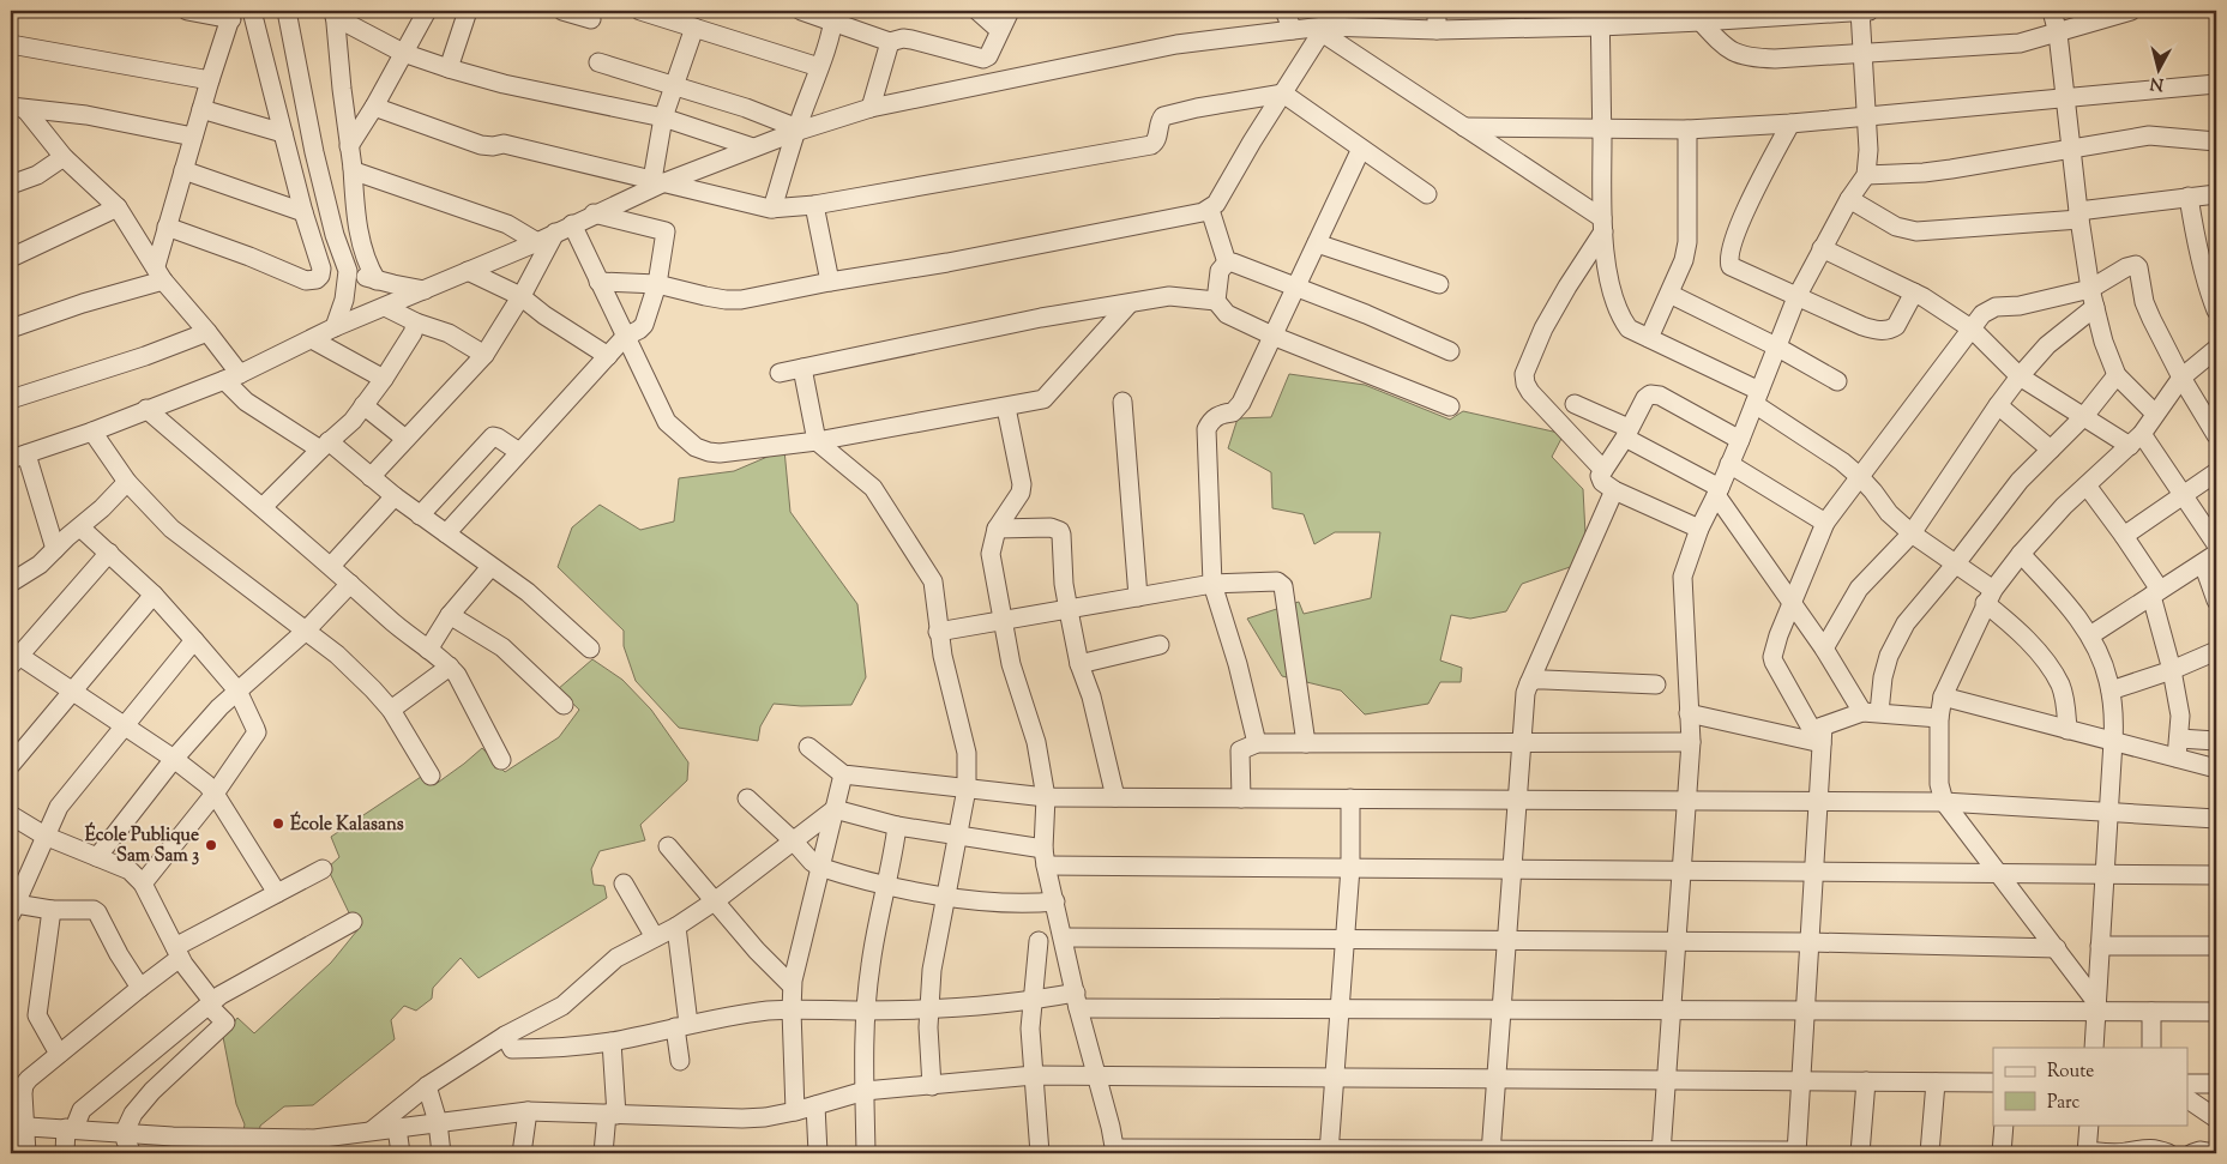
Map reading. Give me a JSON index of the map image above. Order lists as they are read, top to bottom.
{
  "places": ["École Kalasans", "École Publique Sam Sam 3"],
  "legend": ["Route", "Parc"],
  "north": "bottom"
}
